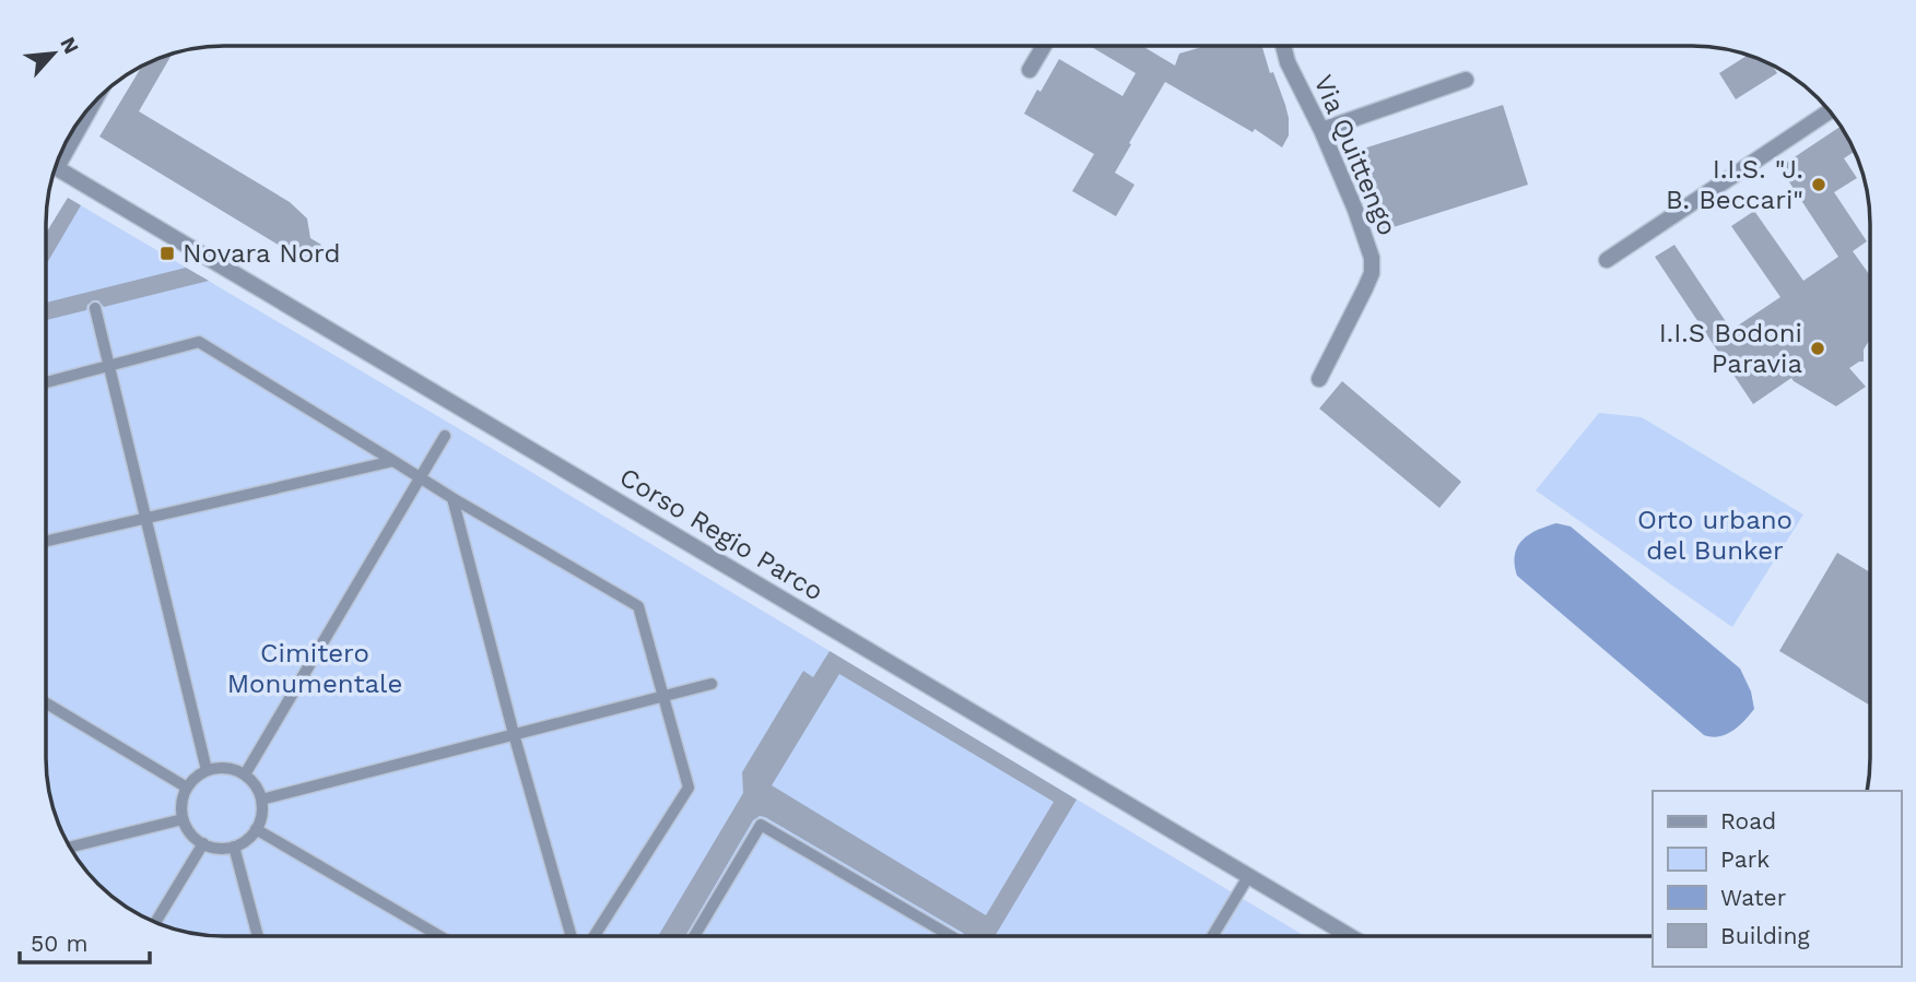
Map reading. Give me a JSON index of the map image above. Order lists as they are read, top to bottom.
{
  "streets": {
    "street": ["Via Quittengo", "Corso Regio Parco"]
  },
  "parks": ["Orto urbano del Bunker", "Cimitero Monumentale"],
  "places": {
    "other": ["I.I.S. \"J. B. Beccari\"", "I.I.S Bodoni Paravia"],
    "transit": ["Novara Nord"]
  },
  "legend": [
    "Road",
    "Park",
    "Water",
    "Building"
  ],
  "scale_bar": "50 m",
  "north": "top right"
}
